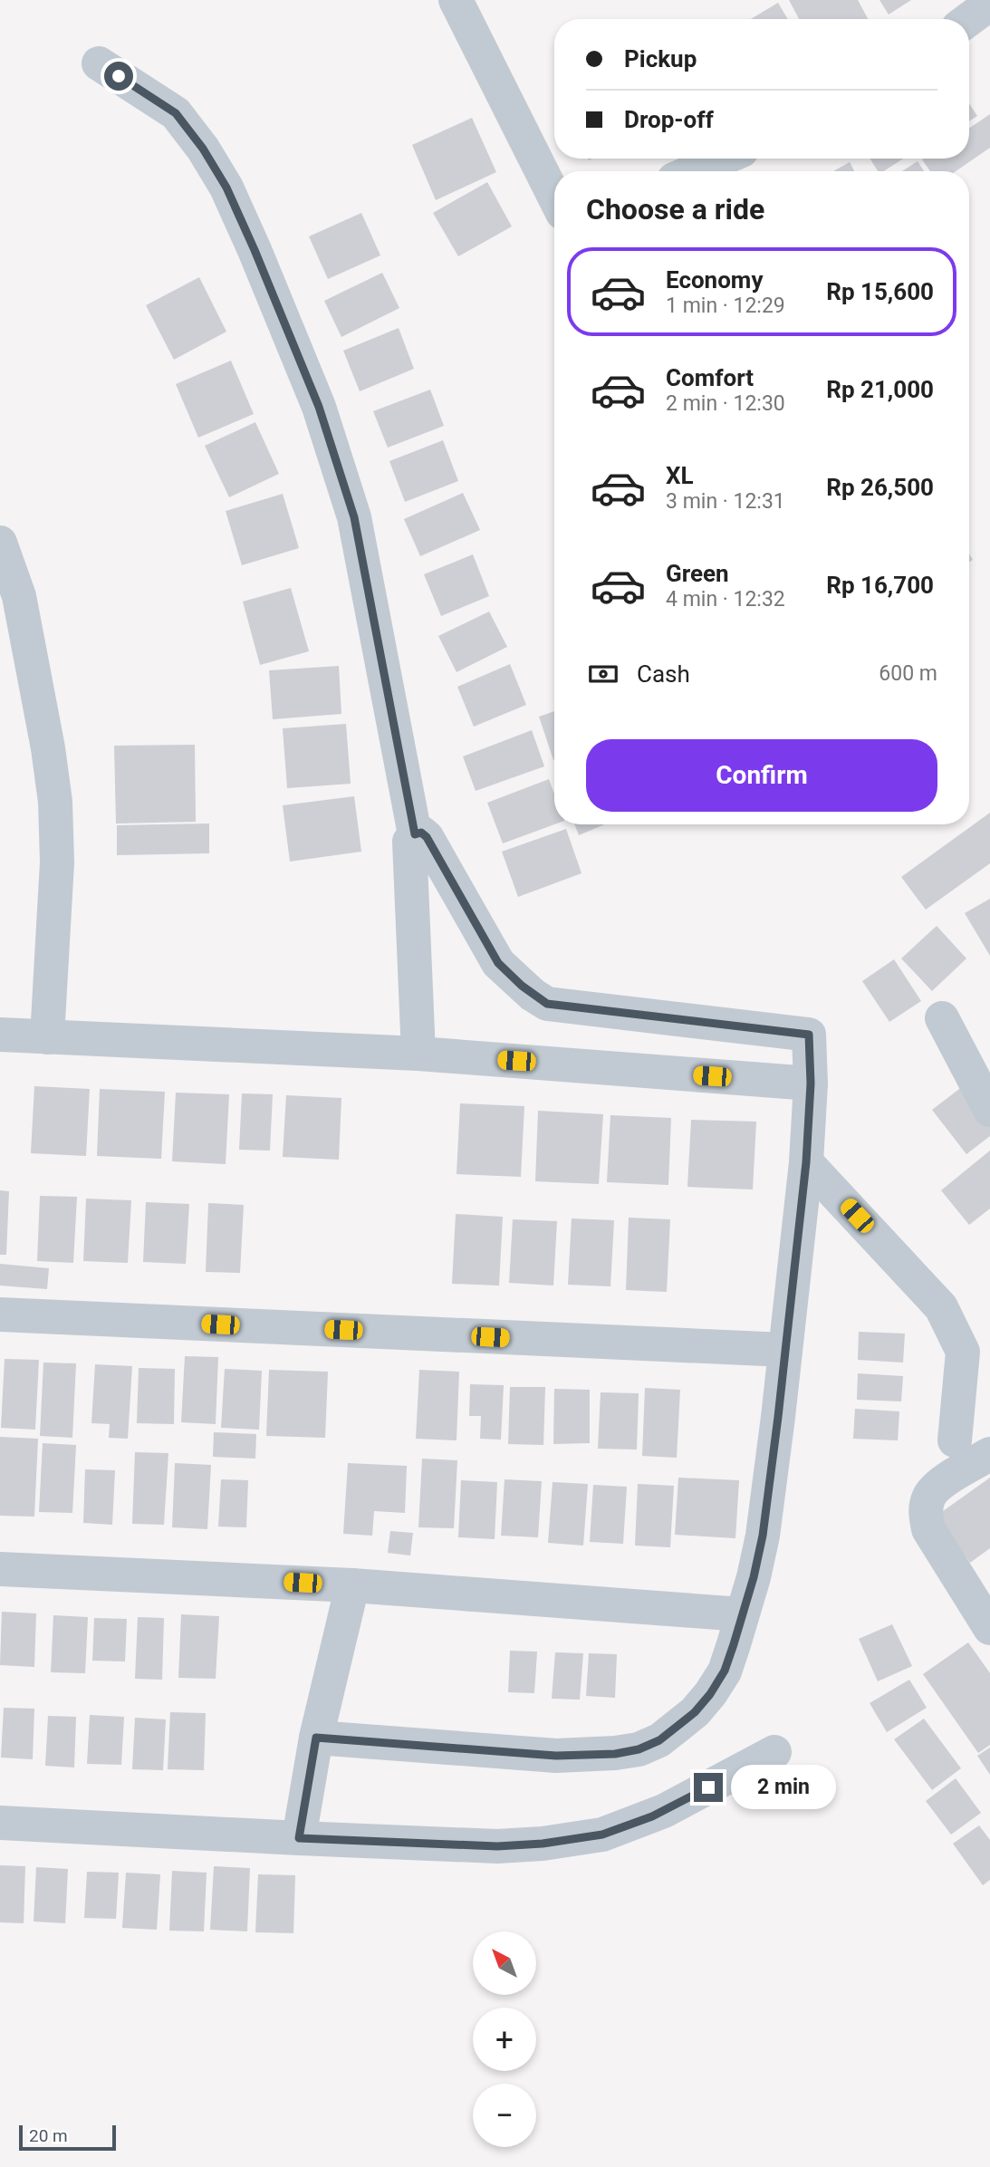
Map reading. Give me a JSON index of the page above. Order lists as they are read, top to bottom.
{
  "scale_bar": "20 m",
  "north": "top left",
  "page": {
    "banner": ["Pickup", "Drop-off"],
    "heading": "Choose a ride",
    "list": [
      {
        "name": "Economy",
        "note": "1 min · 12:29",
        "value": "Rp 15,600"
      },
      {
        "name": "Comfort",
        "note": "2 min · 12:30",
        "value": "Rp 21,000"
      },
      {
        "name": "XL",
        "note": "3 min · 12:31",
        "value": "Rp 26,500"
      },
      {
        "name": "Green",
        "note": "4 min · 12:32",
        "value": "Rp 16,700"
      }
    ],
    "pay": ["Cash", "600 m"],
    "buttons": "Confirm",
    "bubble": "2 min",
    "map_buttons": ["+", "−"],
    "scale": "20 m"
  }
}
